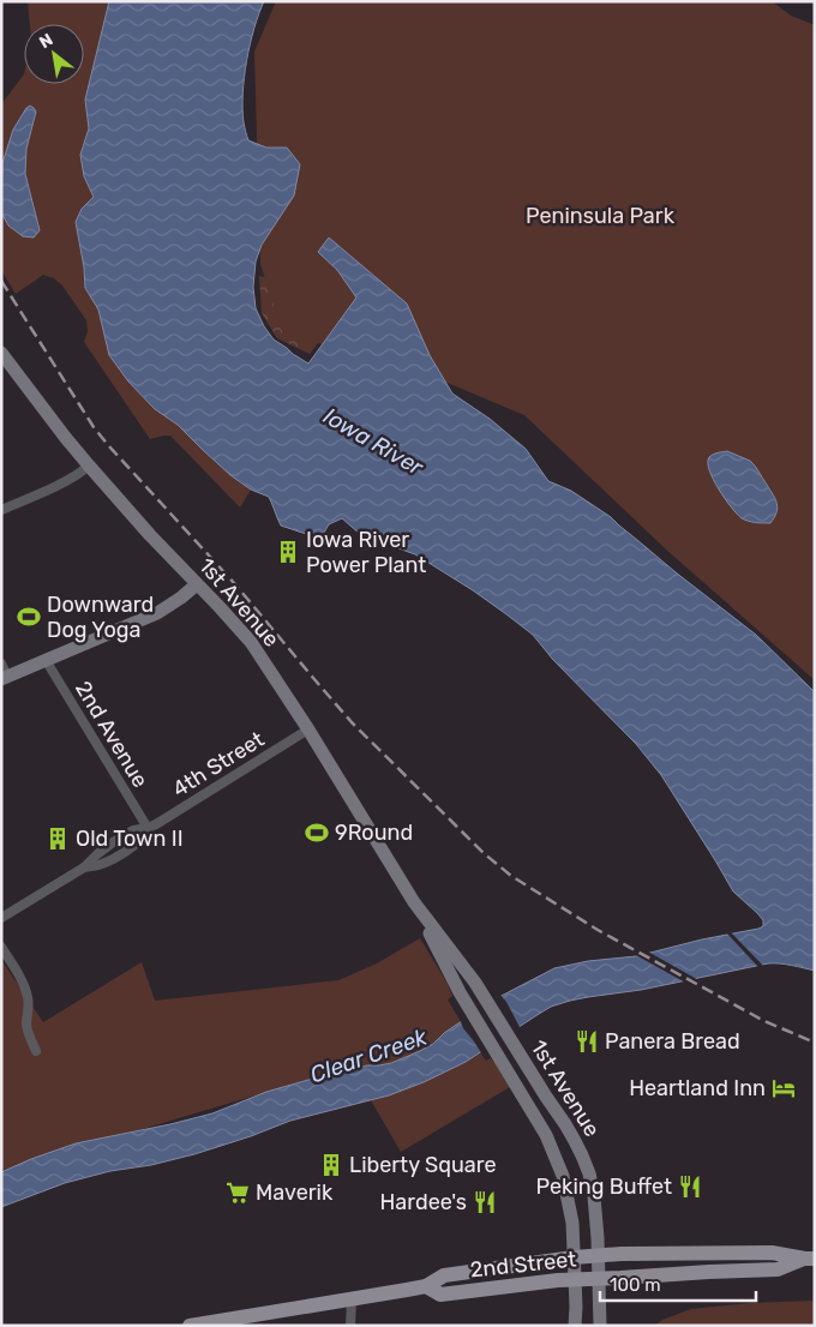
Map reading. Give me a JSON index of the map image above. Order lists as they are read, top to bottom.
{
  "streets": {
    "main road": ["1st Avenue", "2nd Street"],
    "street": ["2nd Avenue", "4th Street"]
  },
  "crossings": [
    ["1st Avenue", "4th Street"],
    ["1st Avenue", "2nd Street"],
    ["2nd Avenue", "4th Street"]
  ],
  "water": ["Iowa River", "Clear Creek"],
  "parks": ["Peninsula Park"],
  "places": {
    "building": ["Iowa River Power Plant", "Old Town II", "Liberty Square"],
    "sports": ["Downward Dog Yoga", "9Round"],
    "restaurant": ["Panera Bread", "Peking Buffet", "Hardee's"],
    "hotel": ["Heartland Inn"],
    "supermarket": ["Maverik"]
  },
  "scale_bar": "100 m",
  "north": "top left"
}
